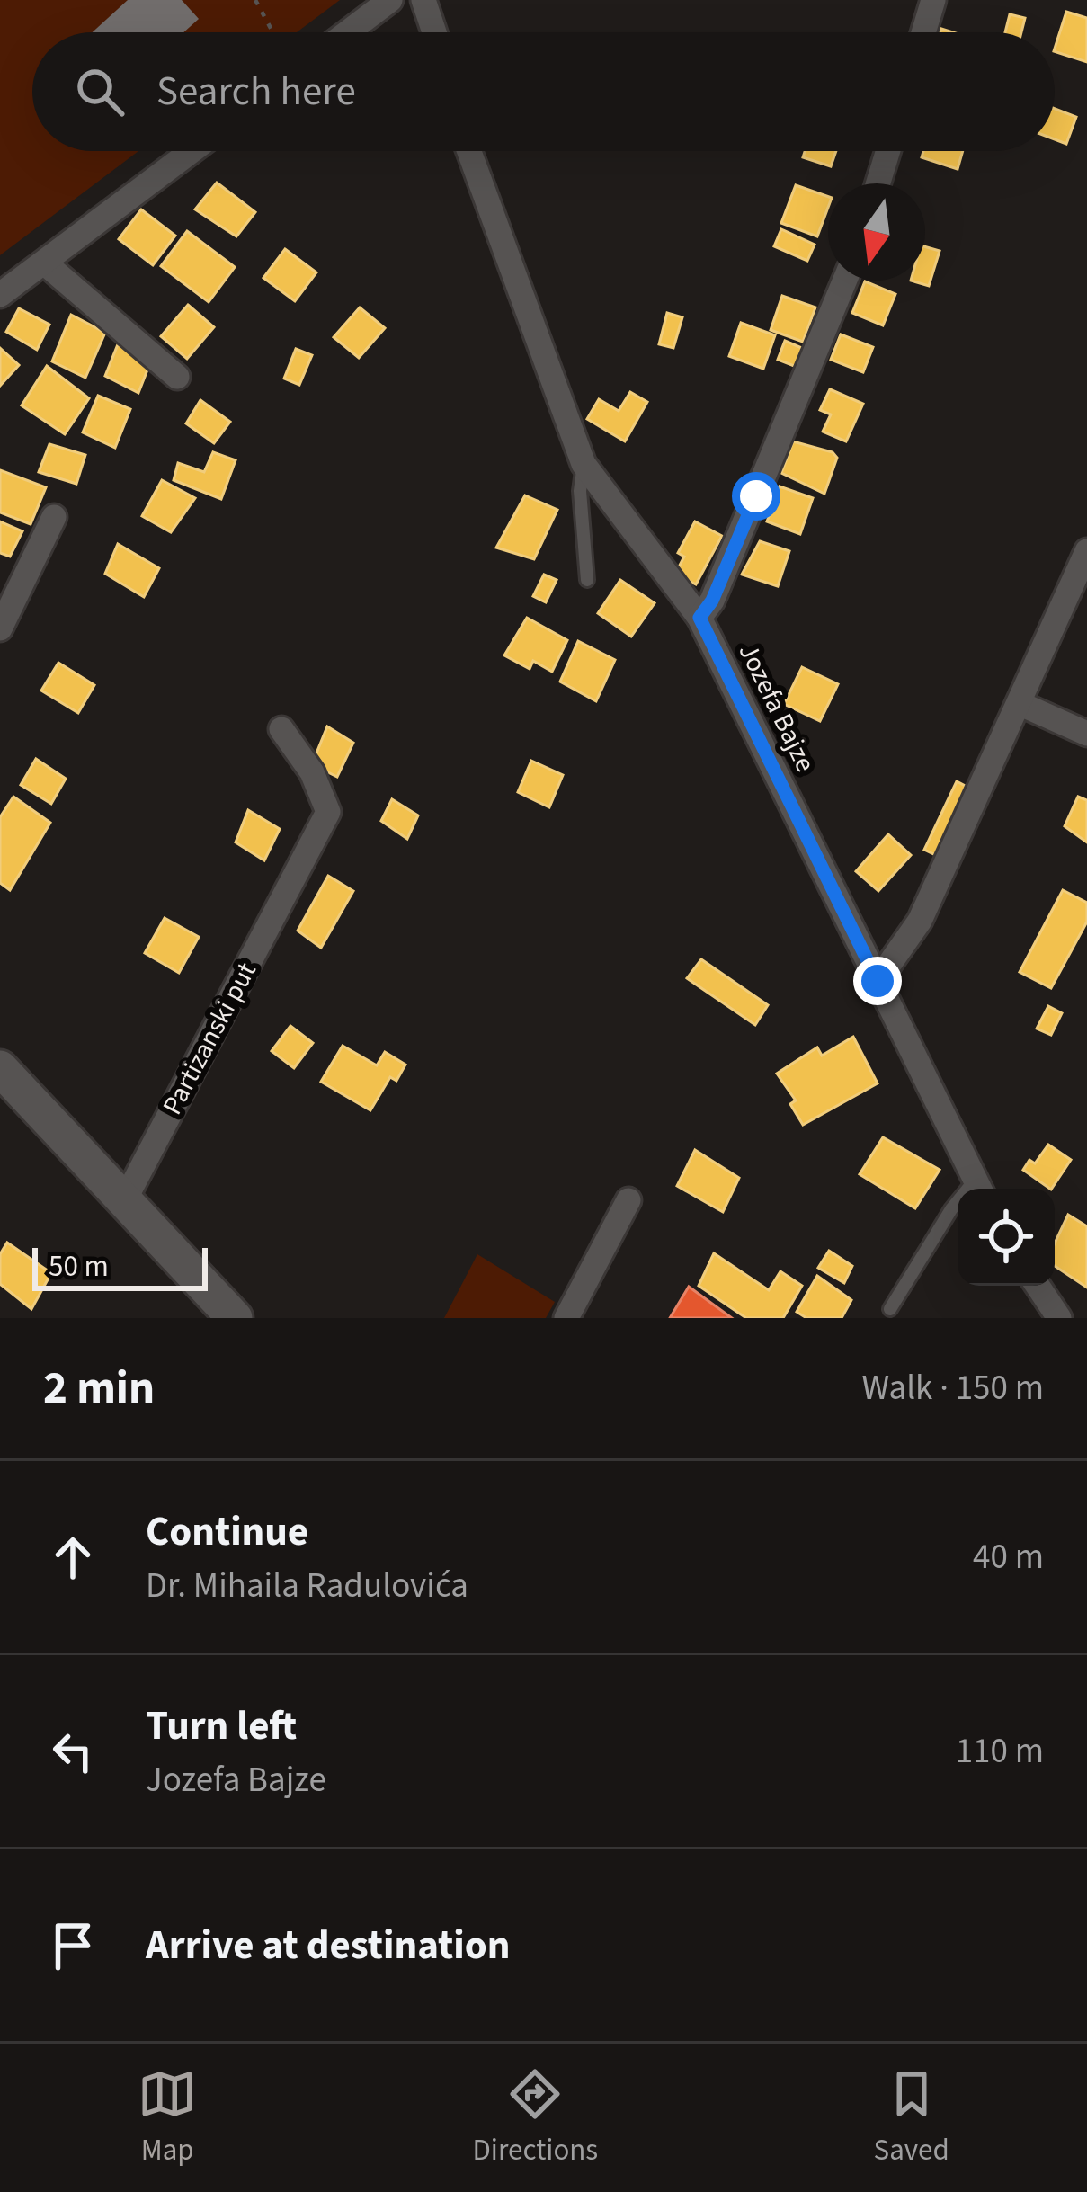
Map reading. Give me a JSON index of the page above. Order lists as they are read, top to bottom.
{
  "streets": {
    "street": ["Jozefa Bajze", "Partizanski put"]
  },
  "scale_bar": "50 m",
  "north": "bottom",
  "page": {
    "search": "Search here",
    "scale": "50 m",
    "heading": ["2 min", "Walk · 150 m"],
    "list": [
      ["Continue", "Dr. Mihaila Radulovića", "40 m"],
      ["Turn left", "Jozefa Bajze", "110 m"],
      "Arrive at destination"
    ],
    "nav": ["Map", "Directions", "Saved"]
  }
}
